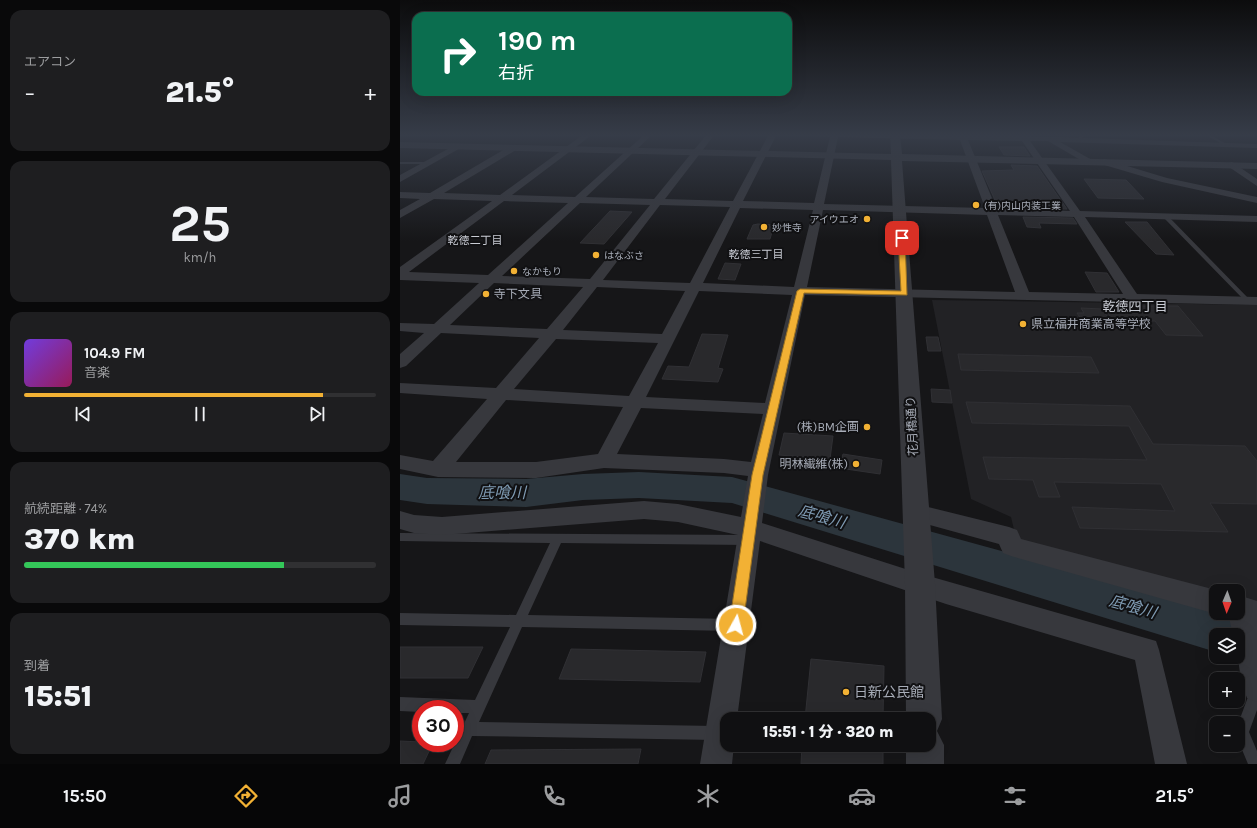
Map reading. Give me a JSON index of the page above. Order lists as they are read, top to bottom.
{
  "streets": {
    "street": ["花月橋通り"]
  },
  "districts": ["乾徳二丁目", "乾徳三丁目", "乾徳四丁目"],
  "water": ["底喰川"],
  "places": [
    "(有)内山内装工業",
    "アイウエオ",
    "妙性寺",
    "はなぶさ",
    "なかもり",
    "寺下文具",
    "県立福井商業高等学校",
    "(株)BM企画",
    "明林繊維(株)",
    "日新公民館"
  ],
  "north": "bottom",
  "page": {
    "tile": [
      "エアコン",
      ["25", "km/h"],
      ["航続距離 · 74%", "370 km"],
      ["到着", "15:51"]
    ],
    "turn": ["190 m", "右折"],
    "heat": ["−", "21.5°", "+"],
    "song": ["104.9 FM", "音楽"],
    "map_buttons": ["+", "−"],
    "limit": "30",
    "trip": "15:51 · 1 分 · 320 m",
    "tabs": ["15:50", "21.5°"]
  }
}
